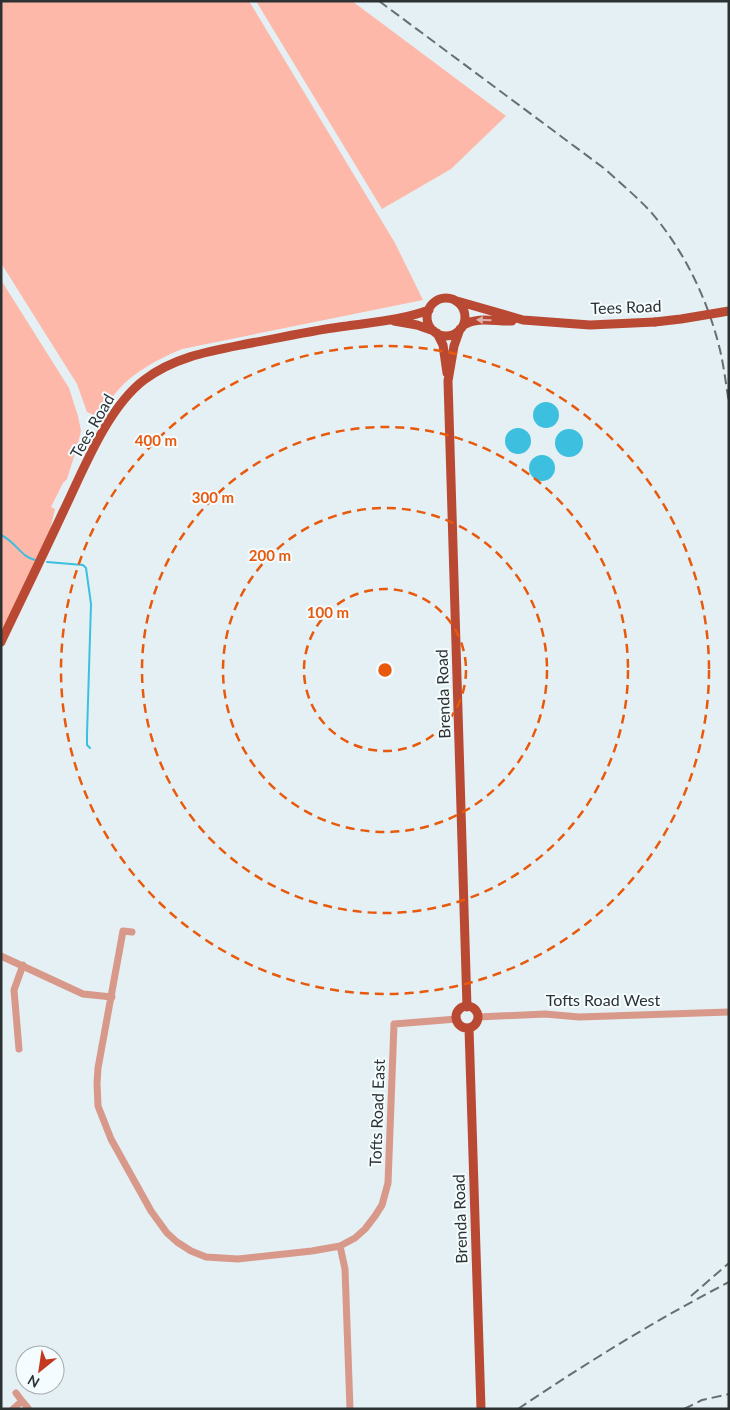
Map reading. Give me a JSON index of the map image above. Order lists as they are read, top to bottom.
{
  "streets": {
    "main road": ["Tees Road", "Brenda Road"],
    "street": ["Tofts Road West", "Tofts Road East"]
  },
  "crossings": [
    ["Tees Road", "Brenda Road"],
    ["Brenda Road", "Tofts Road West"],
    ["Brenda Road", "Tofts Road East"],
    ["Tofts Road West", "Tofts Road East"]
  ],
  "north": "bottom left",
  "rings": [
    "400 m",
    "300 m",
    "200 m",
    "100 m"
  ]
}
